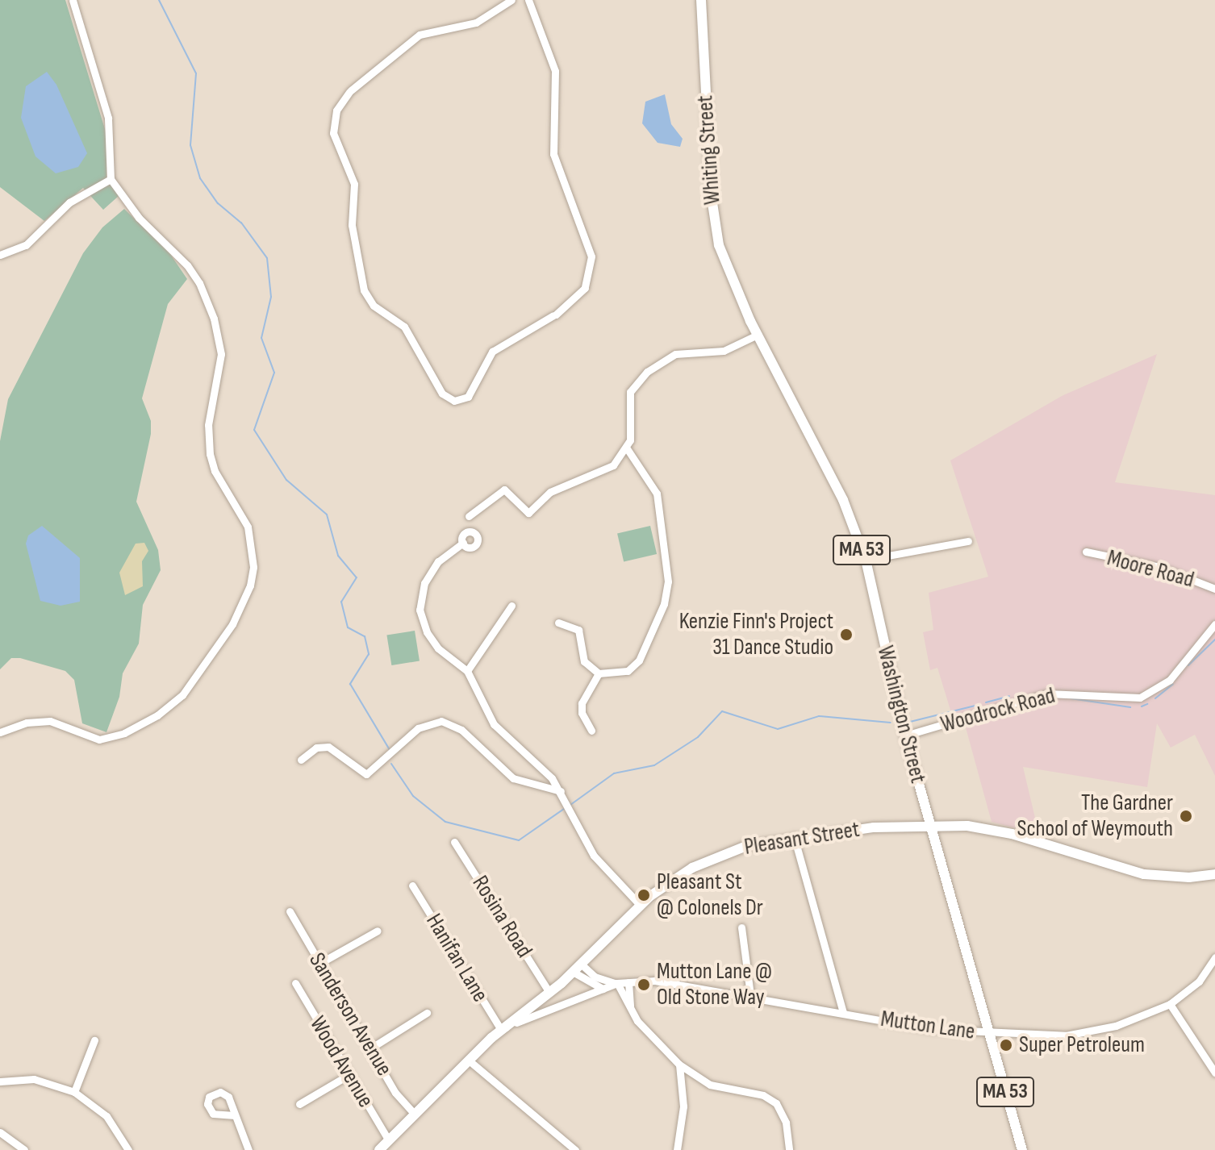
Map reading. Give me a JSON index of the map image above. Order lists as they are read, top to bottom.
{
  "streets": {
    "main road": [
      "Whiting Street",
      "MA 53",
      "Washington Street",
      "Pleasant Street"
    ],
    "street": [
      "Moore Road",
      "Woodrock Road",
      "Rosina Road",
      "Hanifan Lane",
      "Sanderson Avenue",
      "Mutton Lane",
      "Wood Avenue"
    ]
  },
  "crossings": [
    ["Whiting Street", "Washington Street"],
    ["Woodrock Road", "Washington Street"],
    ["Washington Street", "Pleasant Street"],
    ["Washington Street", "Mutton Lane"],
    ["Pleasant Street", "Rosina Road"],
    ["Pleasant Street", "Hanifan Lane"],
    ["Pleasant Street", "Sanderson Avenue"],
    ["Pleasant Street", "Mutton Lane"],
    ["Pleasant Street", "Wood Avenue"],
    ["Hanifan Lane", "Mutton Lane"]
  ],
  "places": [
    "Kenzie Finn's Project 31 Dance Studio",
    "The Gardner School of Weymouth",
    "Pleasant St @ Colonels Dr",
    "Mutton Lane @ Old Stone Way",
    "Super Petroleum"
  ]
}
